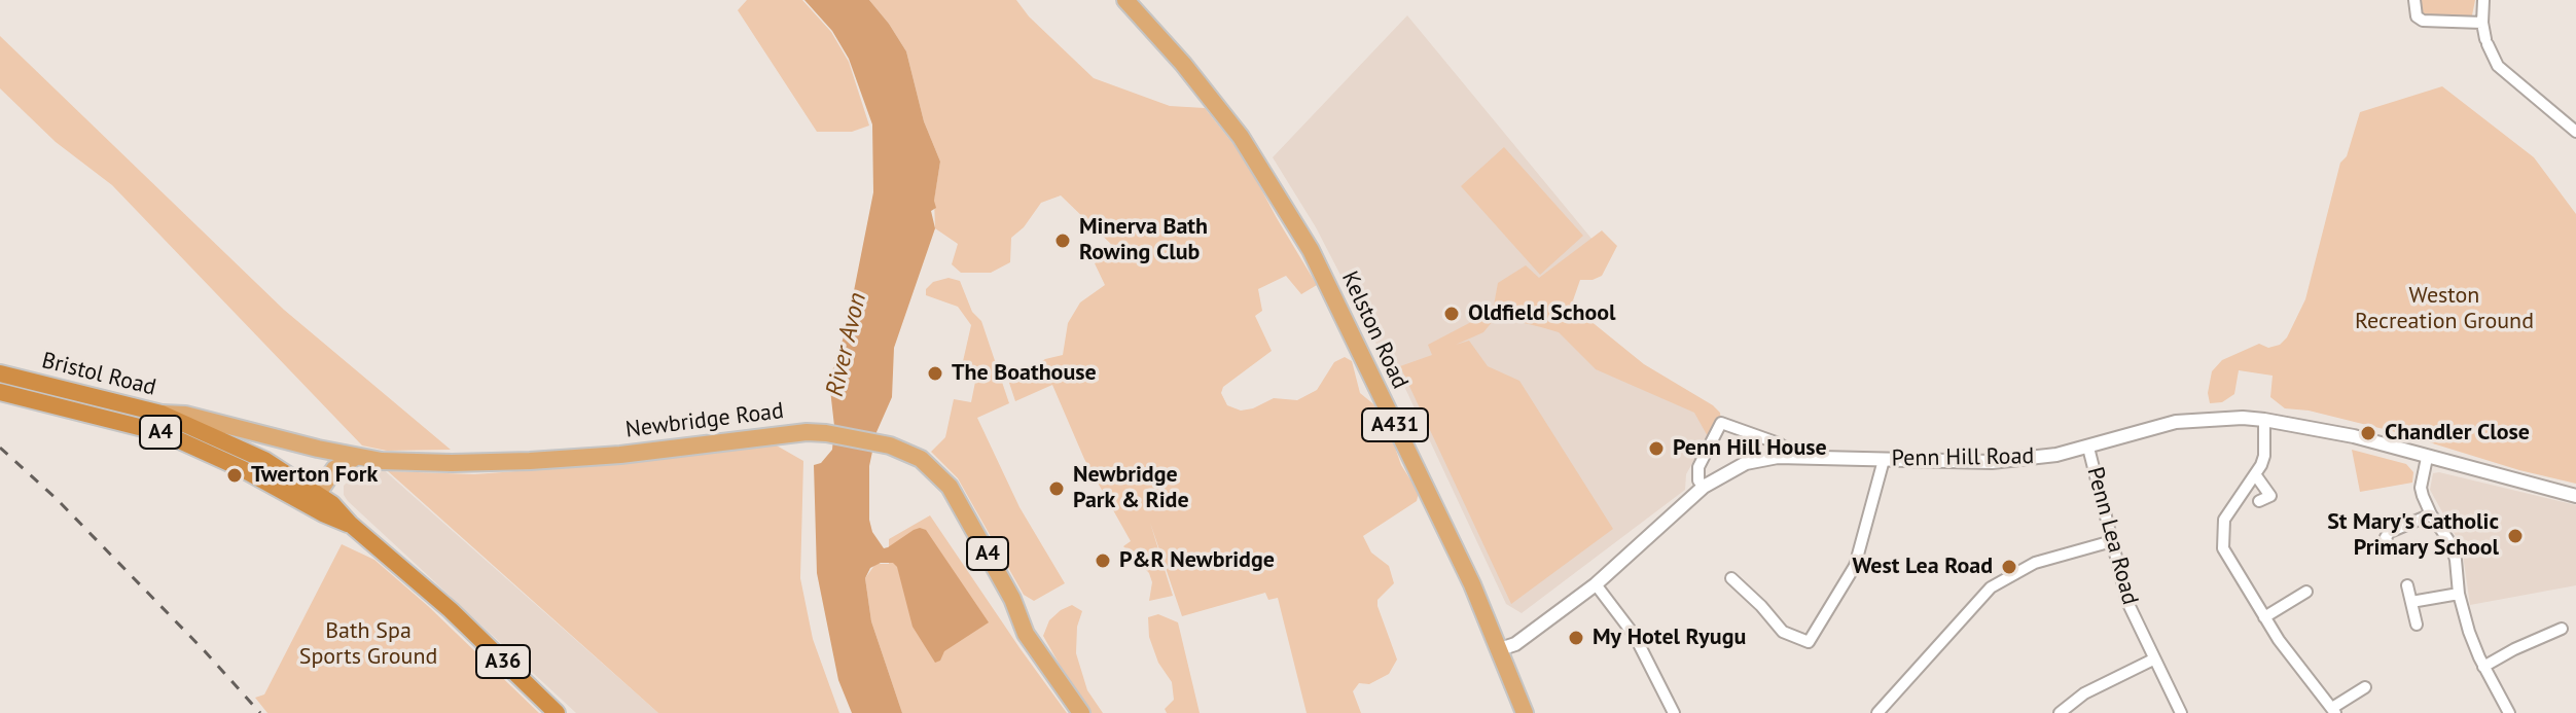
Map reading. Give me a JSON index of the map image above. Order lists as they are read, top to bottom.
{
  "streets": {
    "highway": ["Bristol Road", "A4", "A36"],
    "main road": ["Kelston Road", "Newbridge Road", "A431"],
    "street": ["Penn Hill Road", "Penn Lea Road"]
  },
  "crossings": [
    ["Kelston Road", "Penn Hill Road"],
    ["Bristol Road", "A4"],
    ["Bristol Road", "A36"],
    ["Newbridge Road", "A4"],
    ["Penn Hill Road", "Penn Lea Road"]
  ],
  "water": ["River Avon"],
  "parks": ["Weston Recreation Ground", "Bath Spa Sports Ground"],
  "places": [
    "Minerva Bath Rowing Club",
    "Oldfield School",
    "The Boathouse",
    "Chandler Close",
    "Penn Hill House",
    "Twerton Fork",
    "Newbridge Park & Ride",
    "St Mary's Catholic Primary School",
    "P&R Newbridge",
    "West Lea Road",
    "My Hotel Ryugu"
  ]
}
